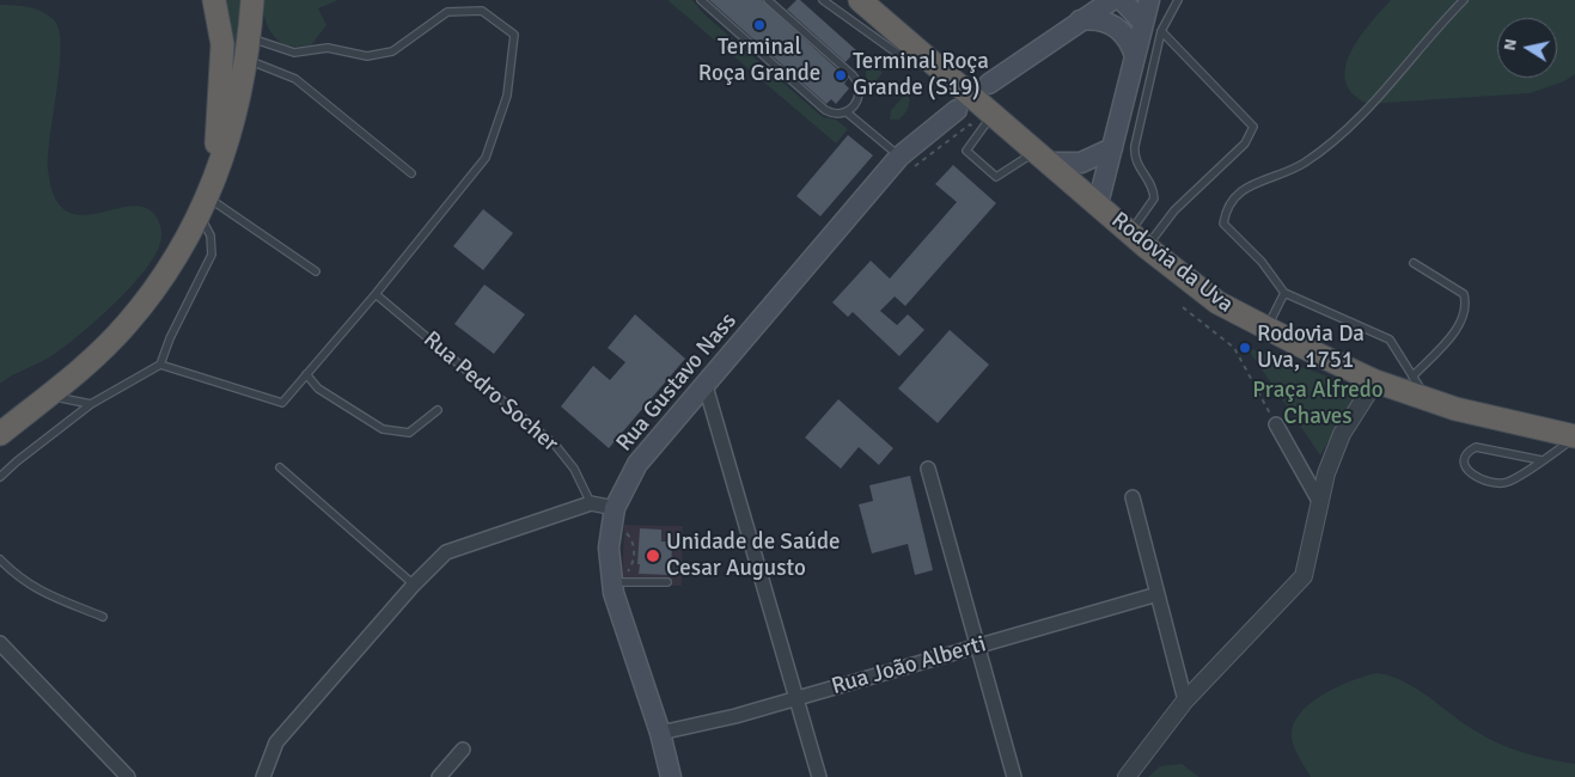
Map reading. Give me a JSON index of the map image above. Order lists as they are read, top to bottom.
{
  "streets": {
    "highway": ["Rodovia da Uva"],
    "main road": ["Rua Gustavo Nass"],
    "street": ["Rua João Alberti"],
    "lane": ["Rua Pedro Socher"]
  },
  "crossings": [
    ["Rua Gustavo Nass", "Rua João Alberti"]
  ],
  "parks": ["Praça Alfredo Chaves"],
  "places": [
    "Terminal Roça Grande",
    "Terminal Roça Grande (S19)",
    "Rodovia Da Uva, 1751",
    "Unidade de Saúde Cesar Augusto"
  ],
  "north": "left"
}
